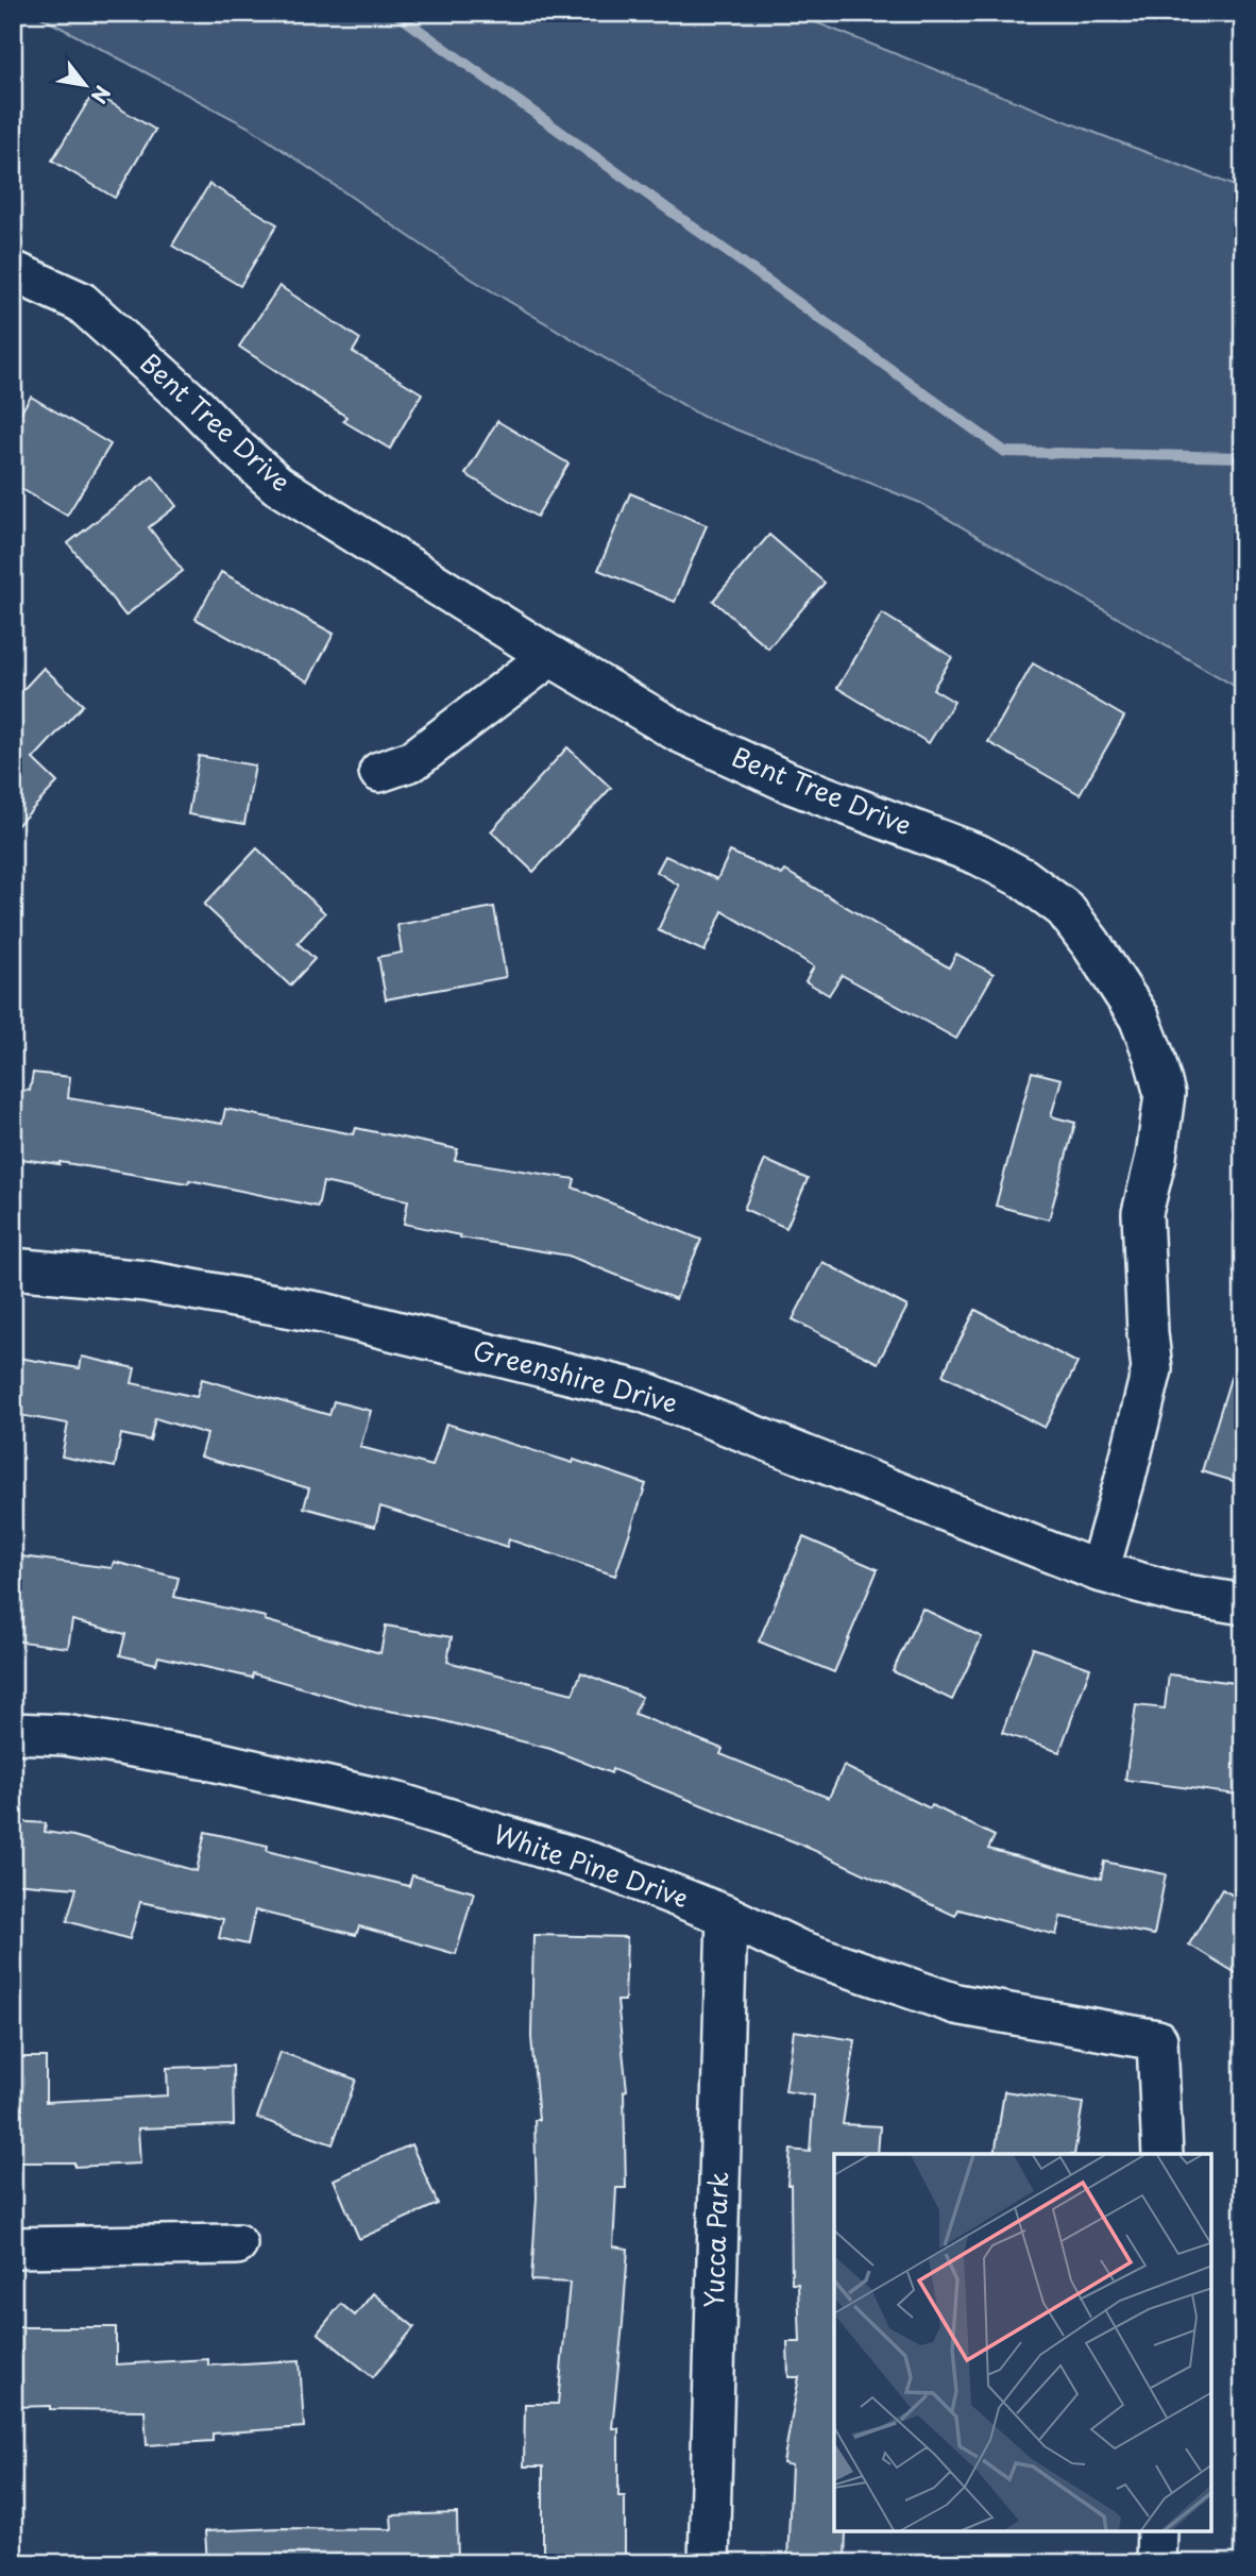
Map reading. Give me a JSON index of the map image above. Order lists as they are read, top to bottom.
{
  "streets": {
    "street": [
      "Bent Tree Drive",
      "Greenshire Drive",
      "White Pine Drive",
      "Yucca Park"
    ]
  },
  "crossings": [
    ["Bent Tree Drive", "Greenshire Drive"],
    ["White Pine Drive", "Yucca Park"]
  ],
  "north": "bottom right"
}
